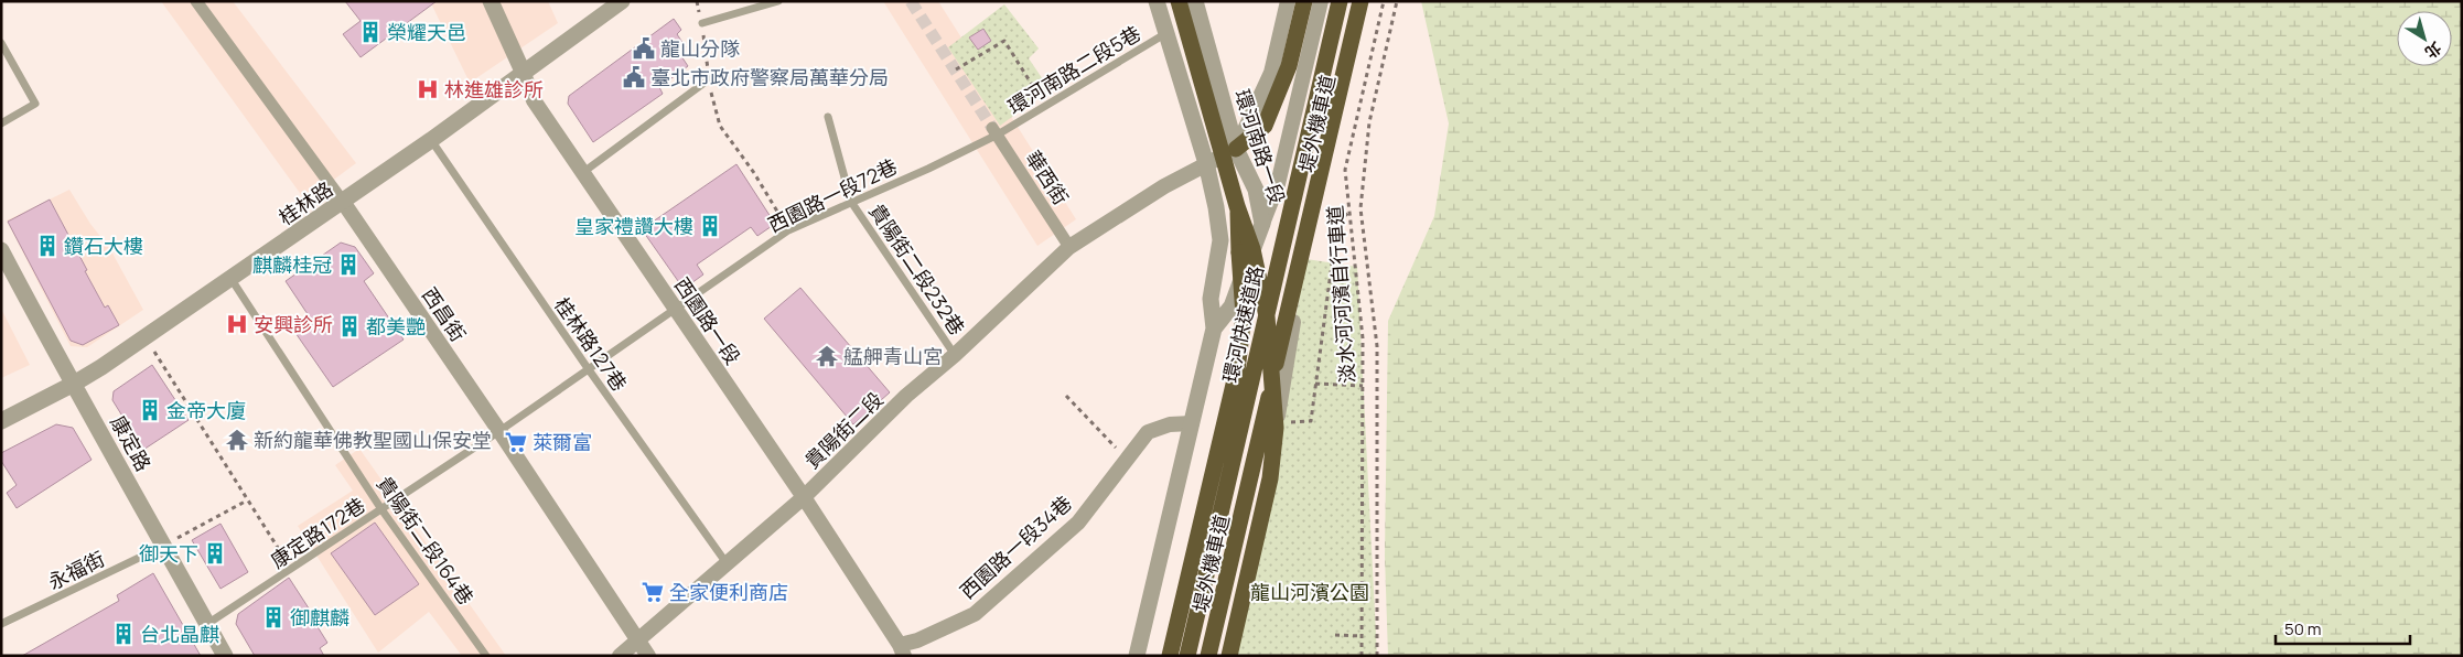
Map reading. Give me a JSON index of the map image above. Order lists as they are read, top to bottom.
{
  "streets": {
    "highway": ["環河快速道路"],
    "street": [
      "堤外機車道",
      "環河南路一段",
      "華西街",
      "桂林路",
      "西昌街",
      "西園路一段",
      "貴陽街二段",
      "康定路",
      "西園路一段34巷"
    ],
    "lane": [
      "環河南路二段5巷",
      "西園路一段72巷",
      "貴陽街二段232巷",
      "桂林路127巷",
      "康定路172巷",
      "貴陽街二段164巷",
      "永福街"
    ],
    "path": ["淡水河河濱自行車道"]
  },
  "crossings": [
    ["環河南路二段5巷", "環河南路一段"],
    ["環河南路二段5巷", "華西街"],
    ["環河南路二段5巷", "西園路一段72巷"],
    ["環河南路一段", "貴陽街二段"],
    ["環河南路一段", "西園路一段34巷"],
    ["華西街", "西園路一段72巷"],
    ["華西街", "貴陽街二段"],
    ["西園路一段72巷", "貴陽街二段232巷"],
    ["西園路一段72巷", "西昌街"],
    ["西園路一段72巷", "西園路一段"],
    ["西園路一段72巷", "桂林路127巷"],
    ["西園路一段72巷", "康定路172巷"],
    ["桂林路", "西昌街"],
    ["桂林路", "西園路一段"],
    ["桂林路", "桂林路127巷"],
    ["桂林路", "康定路"],
    ["桂林路", "貴陽街二段164巷"],
    ["貴陽街二段232巷", "貴陽街二段"],
    ["西昌街", "貴陽街二段"],
    ["西昌街", "康定路172巷"],
    ["西園路一段", "貴陽街二段"],
    ["西園路一段", "西園路一段34巷"],
    ["桂林路127巷", "貴陽街二段"],
    ["康定路", "康定路172巷"],
    ["康定路", "永福街"],
    ["康定路172巷", "貴陽街二段164巷"]
  ],
  "parks": ["龍山河濱公園"],
  "places": {
    "building": [
      "榮耀天邑",
      "皇家禮讚大樓",
      "鑽石大樓",
      "麒麟桂冠",
      "都美艷",
      "金帝大廈",
      "御天下",
      "御麒麟",
      "台北晶麒"
    ],
    "public building": ["龍山分隊", "臺北市政府警察局萬華分局"],
    "hospital": ["林進雄診所", "安興診所"],
    "temple": ["艋舺青山宮", "新約龍華佛教聖國山保安堂"],
    "supermarket": ["萊爾富", "全家便利商店"]
  },
  "scale_bar": "50 m",
  "north": "bottom right"
}
